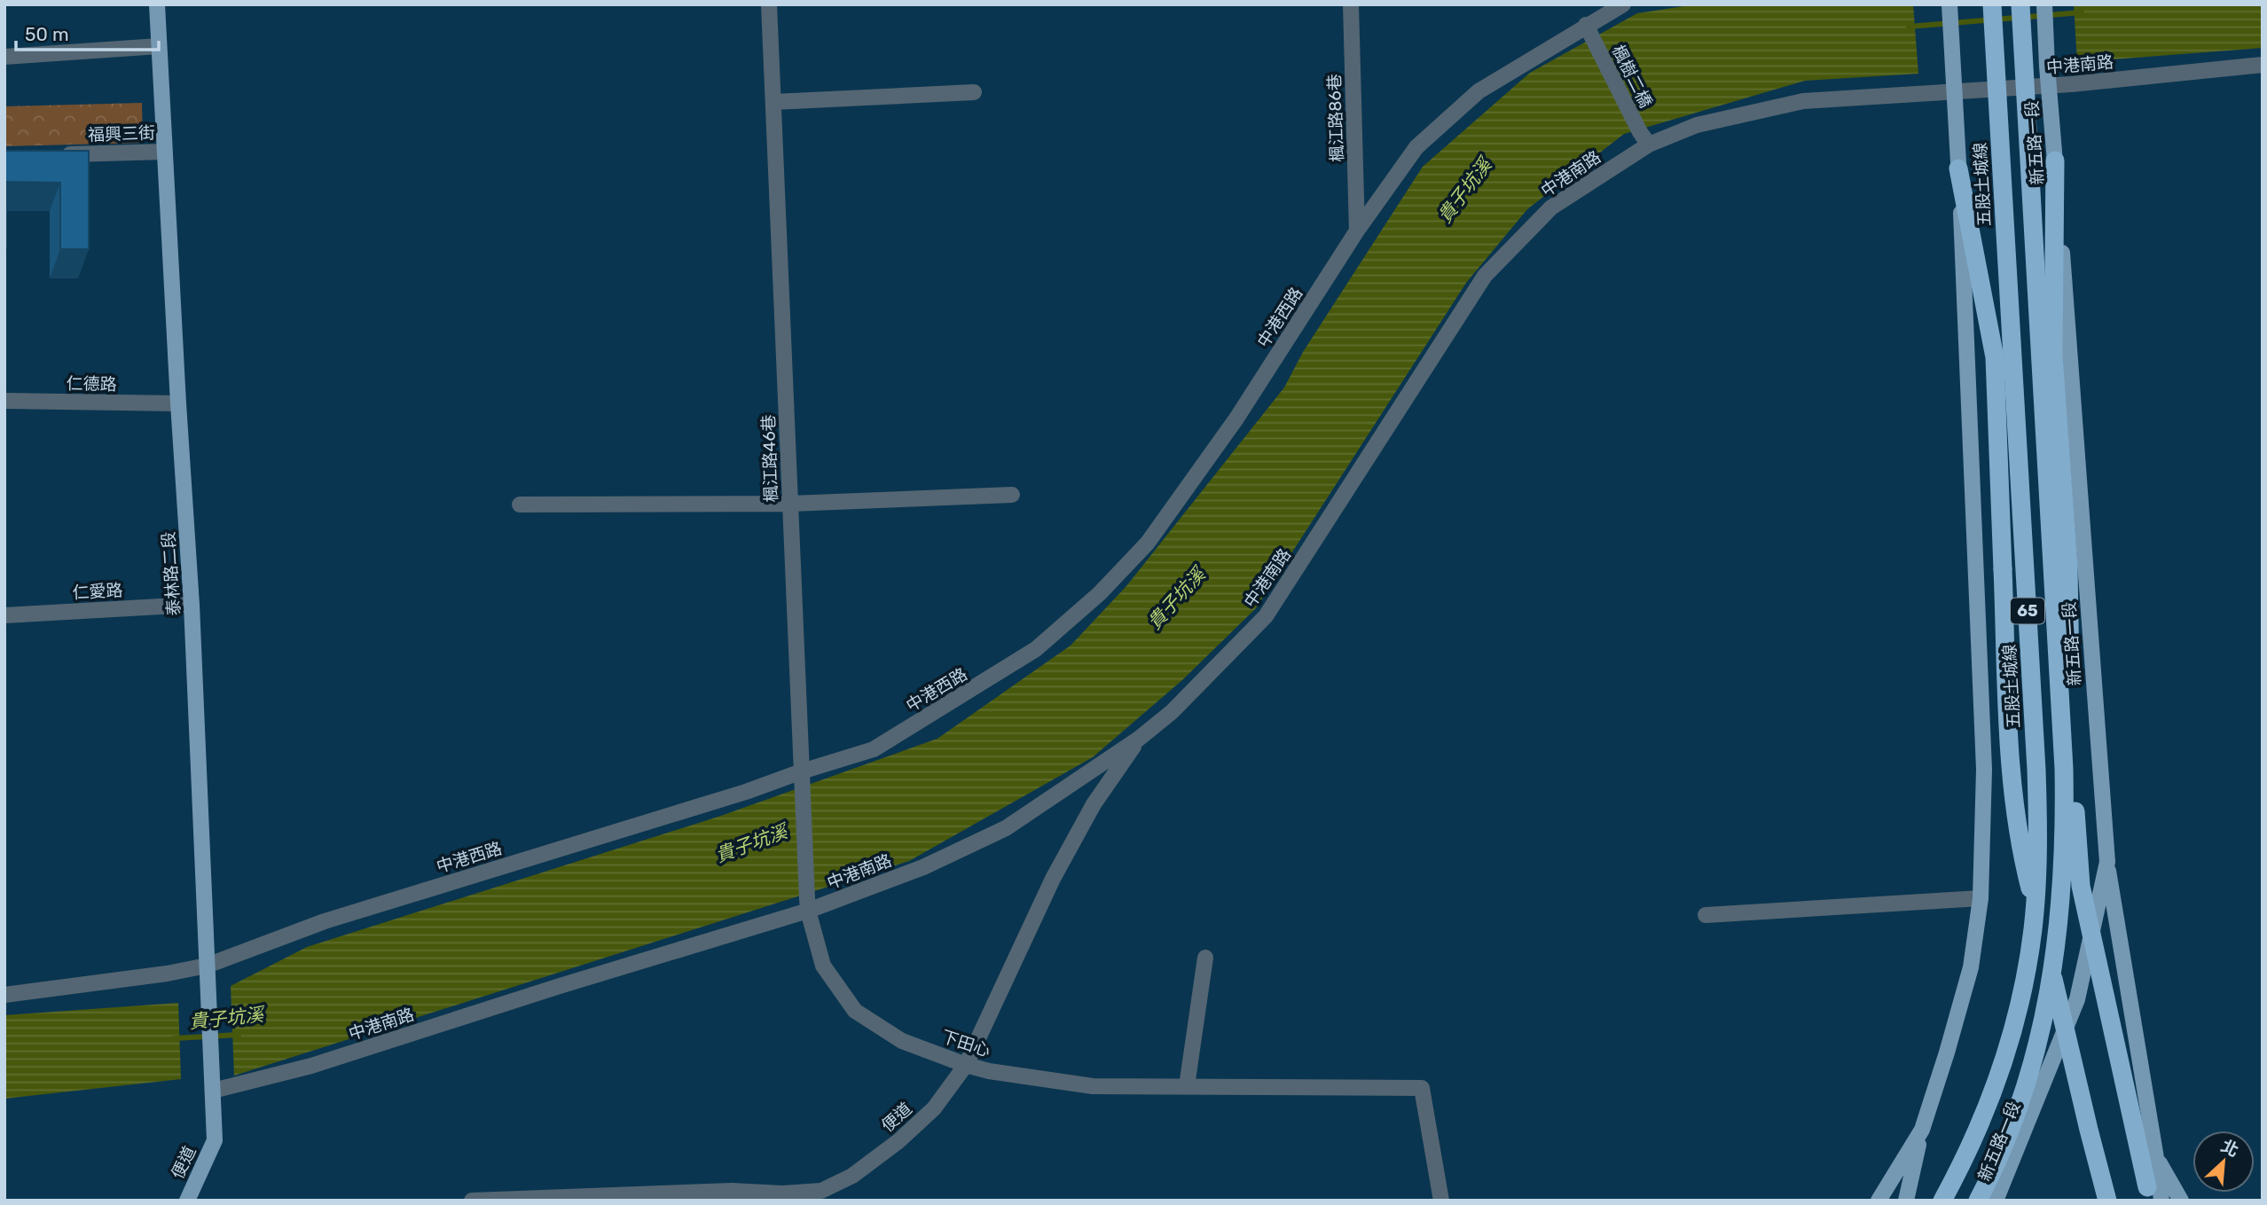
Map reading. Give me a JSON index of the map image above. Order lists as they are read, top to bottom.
{
  "streets": {
    "highway": ["五股土城線", "65"],
    "main road": ["新五路一段", "泰林路二段", "便道"],
    "street": [
      "中港南路",
      "楓樹二橋",
      "楓江路86巷",
      "福興三街",
      "中港西路",
      "仁德路",
      "楓江路46巷",
      "仁愛路",
      "下田心"
    ]
  },
  "crossings": [
    ["中港南路", "楓樹二橋"],
    ["中港南路", "新五路一段"],
    ["中港南路", "楓江路46巷"],
    ["中港南路", "泰林路二段"],
    ["中港南路", "下田心"],
    ["中港南路", "便道"],
    ["楓樹二橋", "中港西路"],
    ["楓江路86巷", "中港西路"],
    ["福興三街", "泰林路二段"],
    ["中港西路", "楓江路46巷"],
    ["中港西路", "泰林路二段"],
    ["仁德路", "泰林路二段"],
    ["楓江路46巷", "下田心"],
    ["泰林路二段", "仁愛路"],
    ["泰林路二段", "便道"],
    ["下田心", "便道"]
  ],
  "water": ["貴子坑溪"],
  "scale_bar": "50 m",
  "north": "top right"
}
